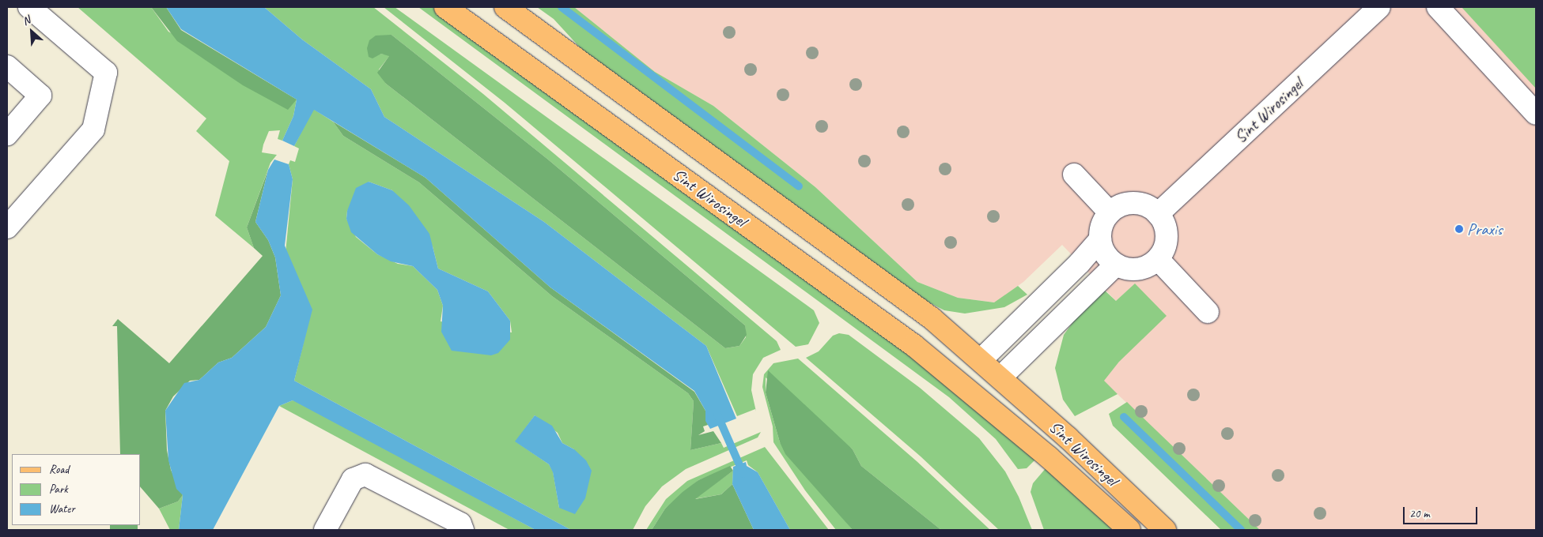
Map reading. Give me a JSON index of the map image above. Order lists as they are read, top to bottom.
{
  "streets": {
    "main road": ["Sint Wirosingel"]
  },
  "places": ["Praxis"],
  "legend": ["Road", "Park", "Water"],
  "scale_bar": "20 m",
  "north": "top left"
}
